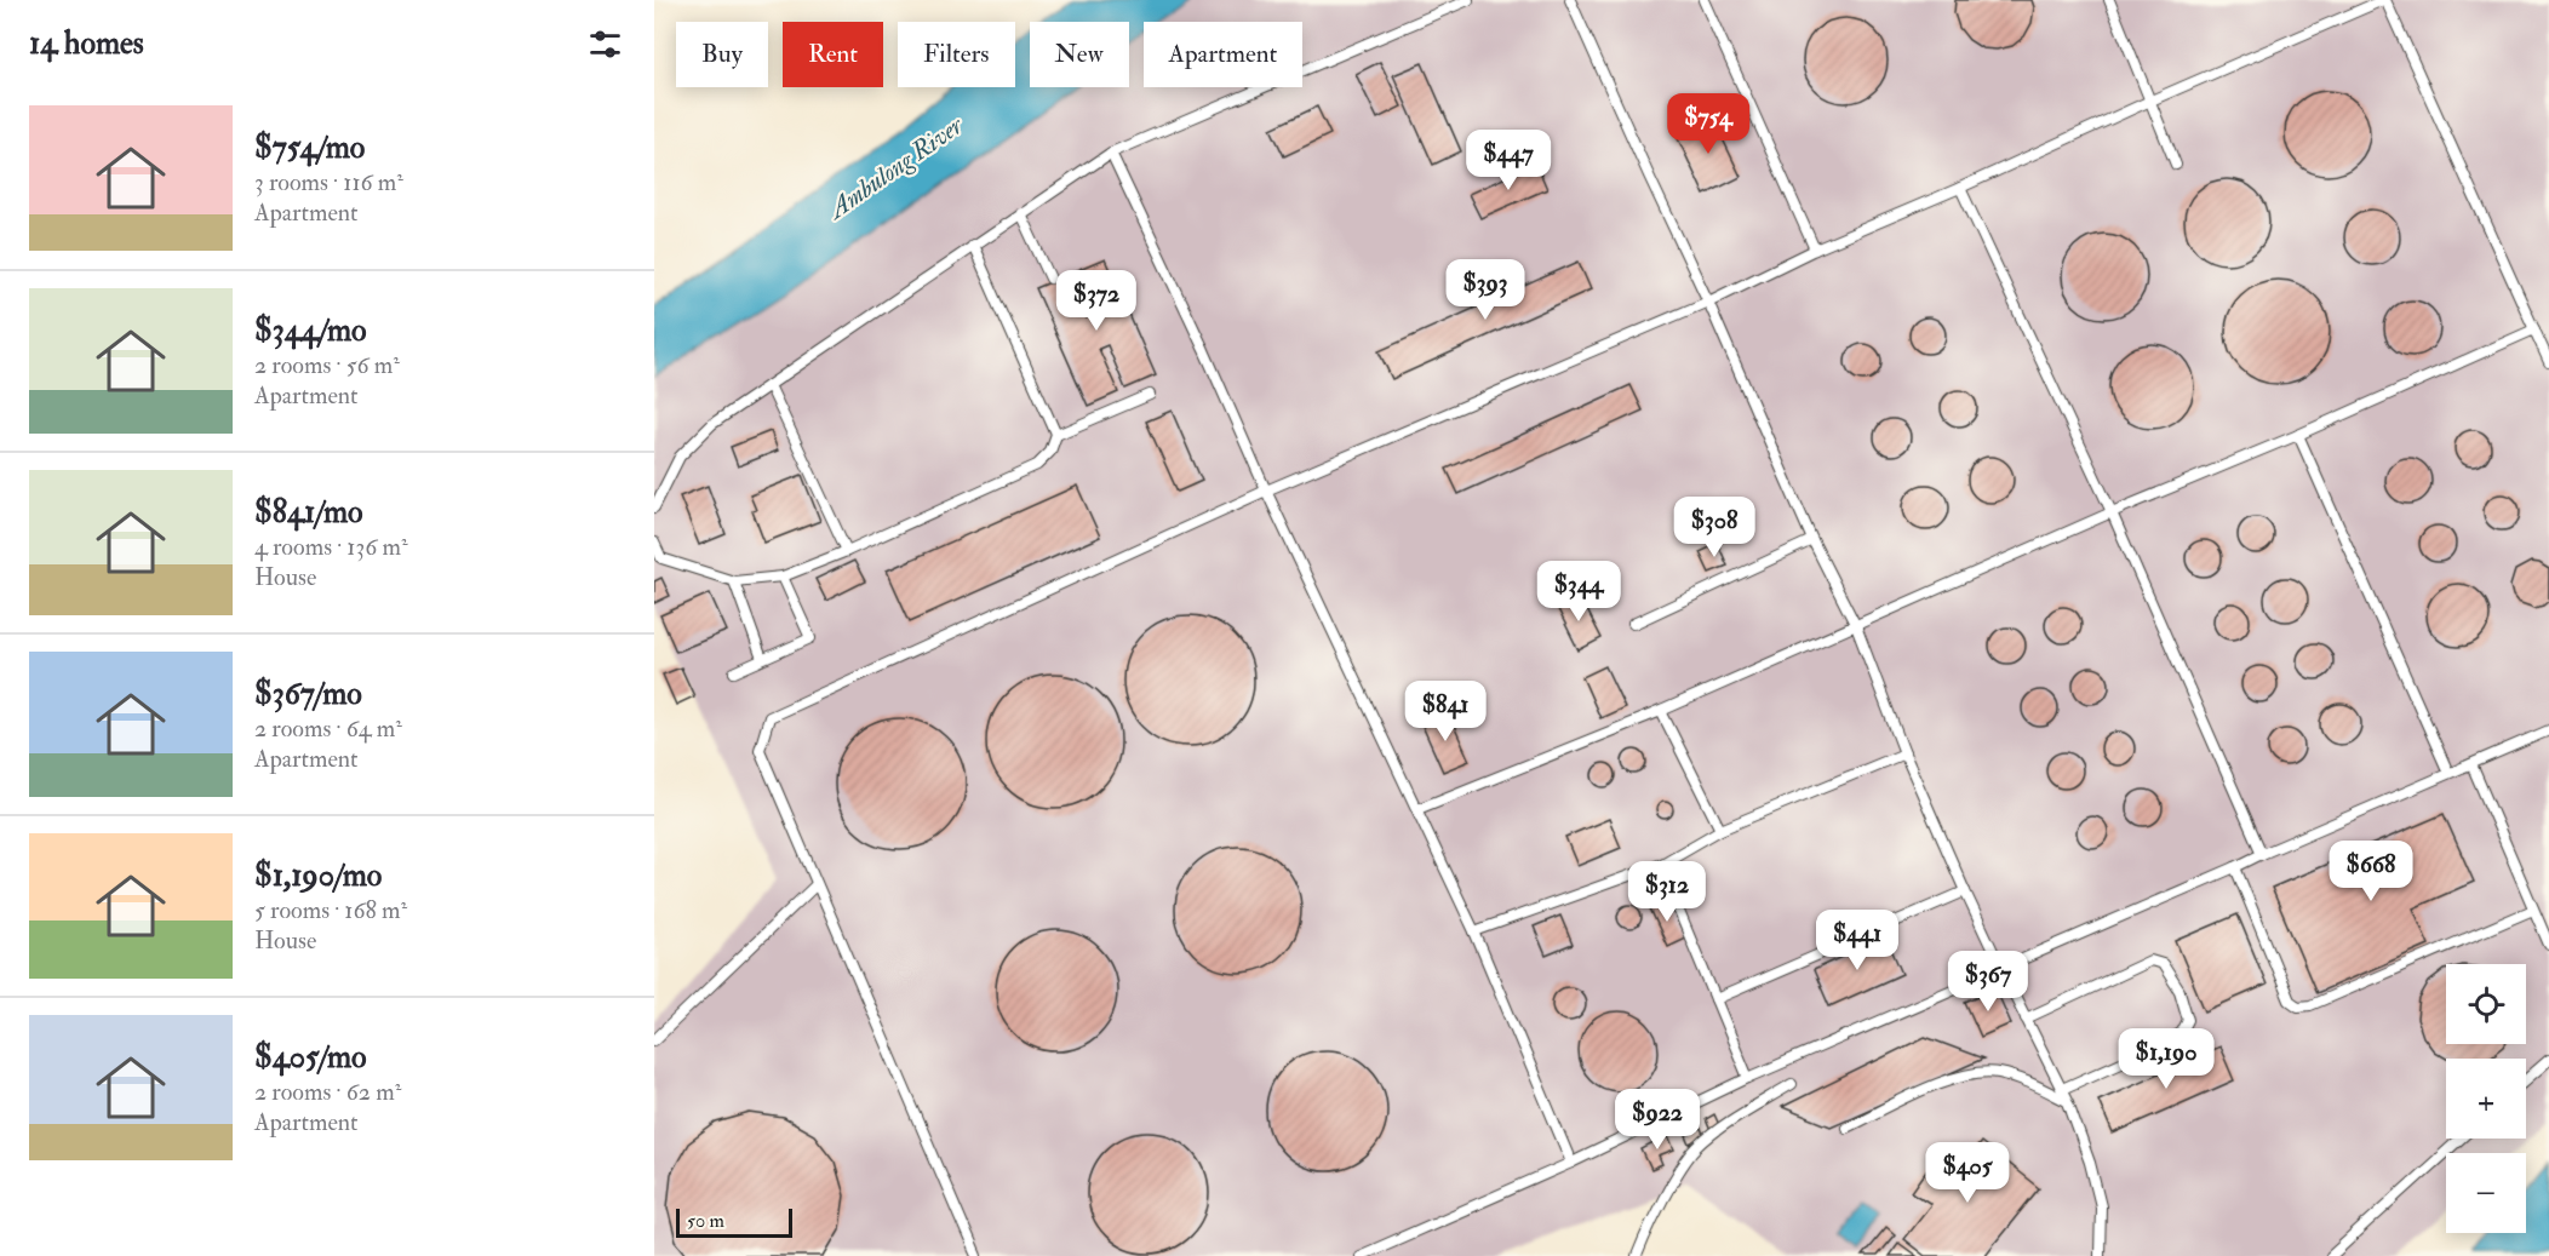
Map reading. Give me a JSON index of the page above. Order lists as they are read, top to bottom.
{
  "water": ["Ambulong River"],
  "scale_bar": "50 m",
  "page": {
    "heading": "14 homes",
    "chip": [
      "Buy",
      "Rent",
      "Filters",
      "New",
      "Apartment"
    ],
    "list": [
      {
        "name": "$754/mo",
        "note": "3 rooms · 116 m² · Apartment"
      },
      {
        "name": "$344/mo",
        "note": "2 rooms · 56 m² · Apartment"
      },
      {
        "name": "$841/mo",
        "note": "4 rooms · 136 m² · House"
      },
      {
        "name": "$367/mo",
        "note": "2 rooms · 64 m² · Apartment"
      },
      {
        "name": "$1,190/mo",
        "note": "5 rooms · 168 m² · House"
      },
      {
        "name": "$405/mo",
        "note": "2 rooms · 62 m² · Apartment"
      }
    ],
    "price": [
      "$754",
      "$447",
      "$393",
      "$372",
      "$308",
      "$344",
      "$841",
      "$668",
      "$312",
      "$441",
      "$367",
      "$1,190",
      "$922",
      "$405"
    ],
    "map_buttons": ["+", "−"],
    "scale": "50 m"
  }
}
